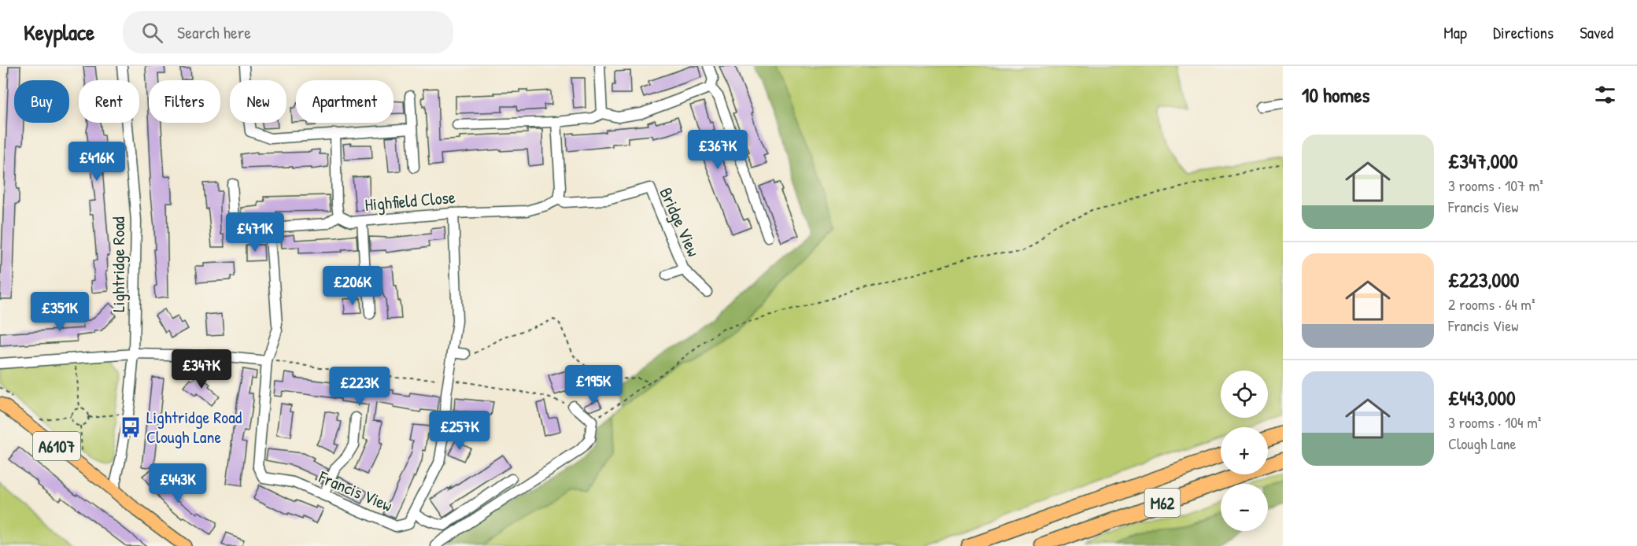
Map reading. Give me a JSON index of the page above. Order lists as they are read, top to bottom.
{
  "streets": {
    "highway": ["M62"],
    "main road": ["A6107"],
    "street": [
      "Highfield Close",
      "Bridge View",
      "Lightridge Road",
      "Francis View"
    ]
  },
  "crossings": [
    ["Highfield Close", "Bridge View"],
    ["Highfield Close", "Francis View"],
    ["Lightridge Road", "A6107"]
  ],
  "places": {
    "bus stop": ["Lightridge Road Clough Lane"]
  },
  "page": {
    "header": "Keyplace",
    "search": "Search here",
    "nav": ["Map", "Directions", "Saved"],
    "heading": "10 homes",
    "chip": [
      "Buy",
      "Rent",
      "Filters",
      "New",
      "Apartment"
    ],
    "list": [
      {
        "name": "£347,000",
        "note": "3 rooms · 107 m² · Francis View"
      },
      {
        "name": "£223,000",
        "note": "2 rooms · 64 m² · Francis View"
      },
      {
        "name": "£443,000",
        "note": "3 rooms · 104 m² · Clough Lane"
      }
    ],
    "price": [
      "£367K",
      "£416K",
      "£471K",
      "£206K",
      "£351K",
      "£347K",
      "£195K",
      "£223K",
      "£257K",
      "£443K"
    ],
    "map_buttons": ["+", "−"]
  }
}
